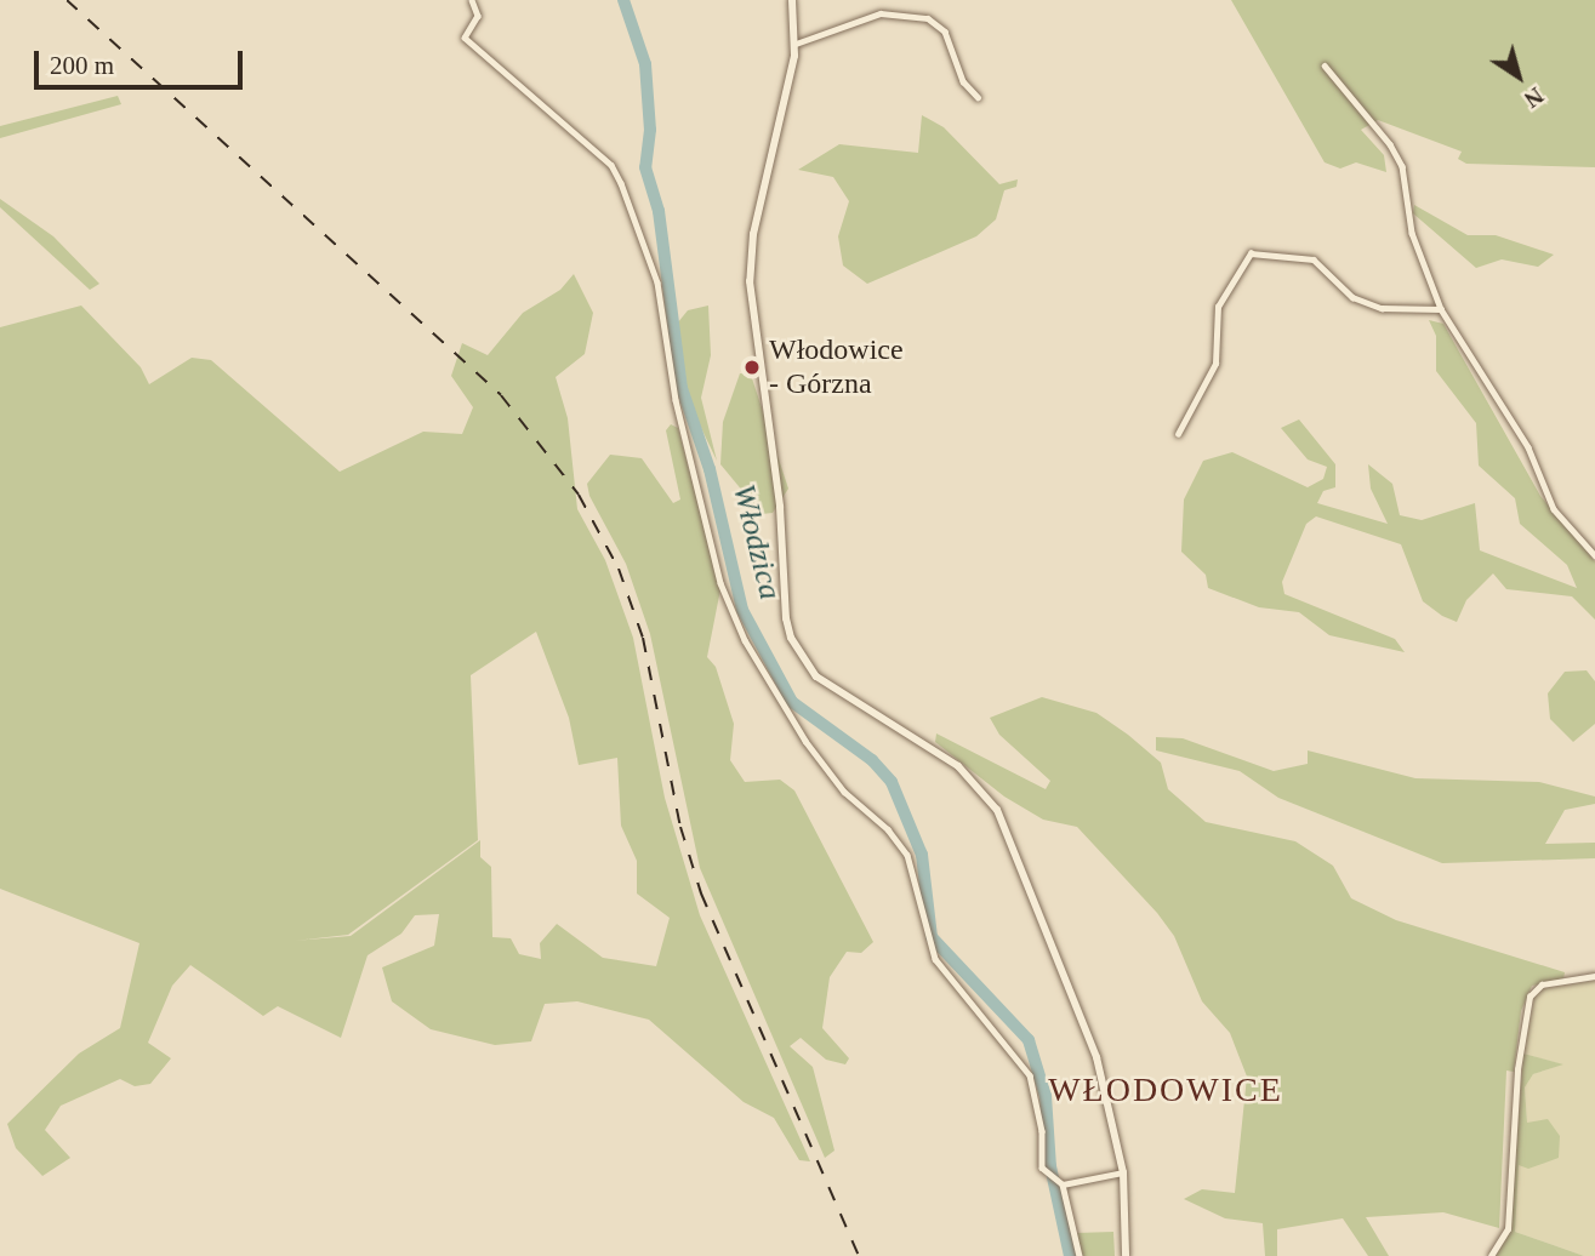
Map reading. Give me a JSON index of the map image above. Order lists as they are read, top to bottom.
{
  "districts": ["WŁODOWICE"],
  "water": ["Włodzica"],
  "places": ["Włodowice - Górzna"],
  "scale_bar": "200 m",
  "north": "bottom right"
}
